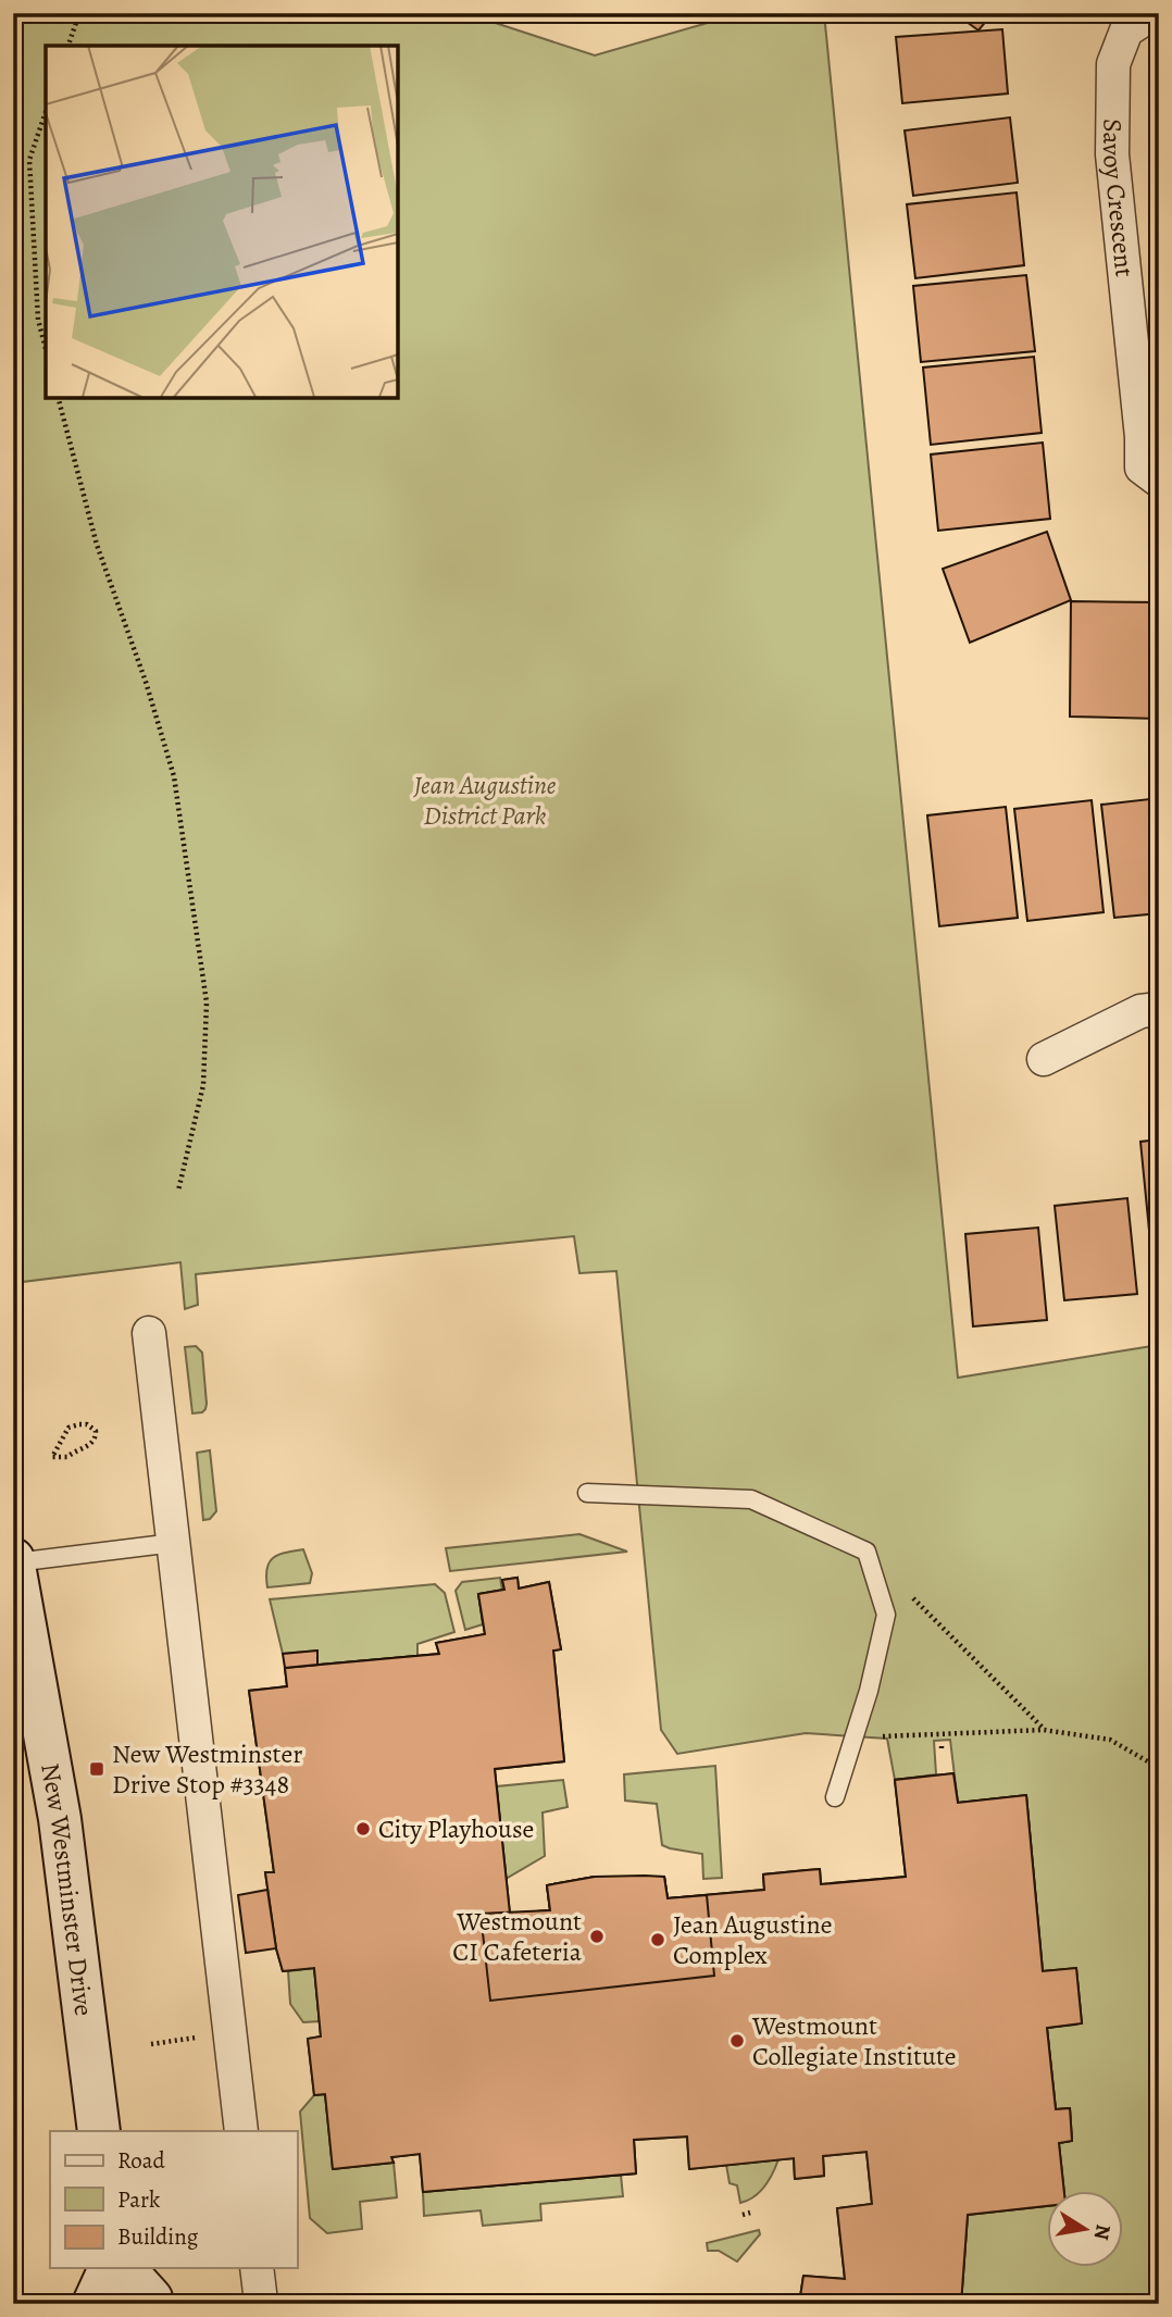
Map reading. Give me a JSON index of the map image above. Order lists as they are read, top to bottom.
{
  "streets": {
    "street": ["Savoy Crescent", "New Westminster Drive"]
  },
  "parks": ["Jean Augustine District Park"],
  "places": {
    "transit": ["New Westminster Drive Stop #3348"],
    "other": [
      "City Playhouse",
      "Westmount CI Cafeteria",
      "Jean Augustine Complex",
      "Westmount Collegiate Institute"
    ]
  },
  "legend": ["Road", "Park", "Building"],
  "north": "right"
}
